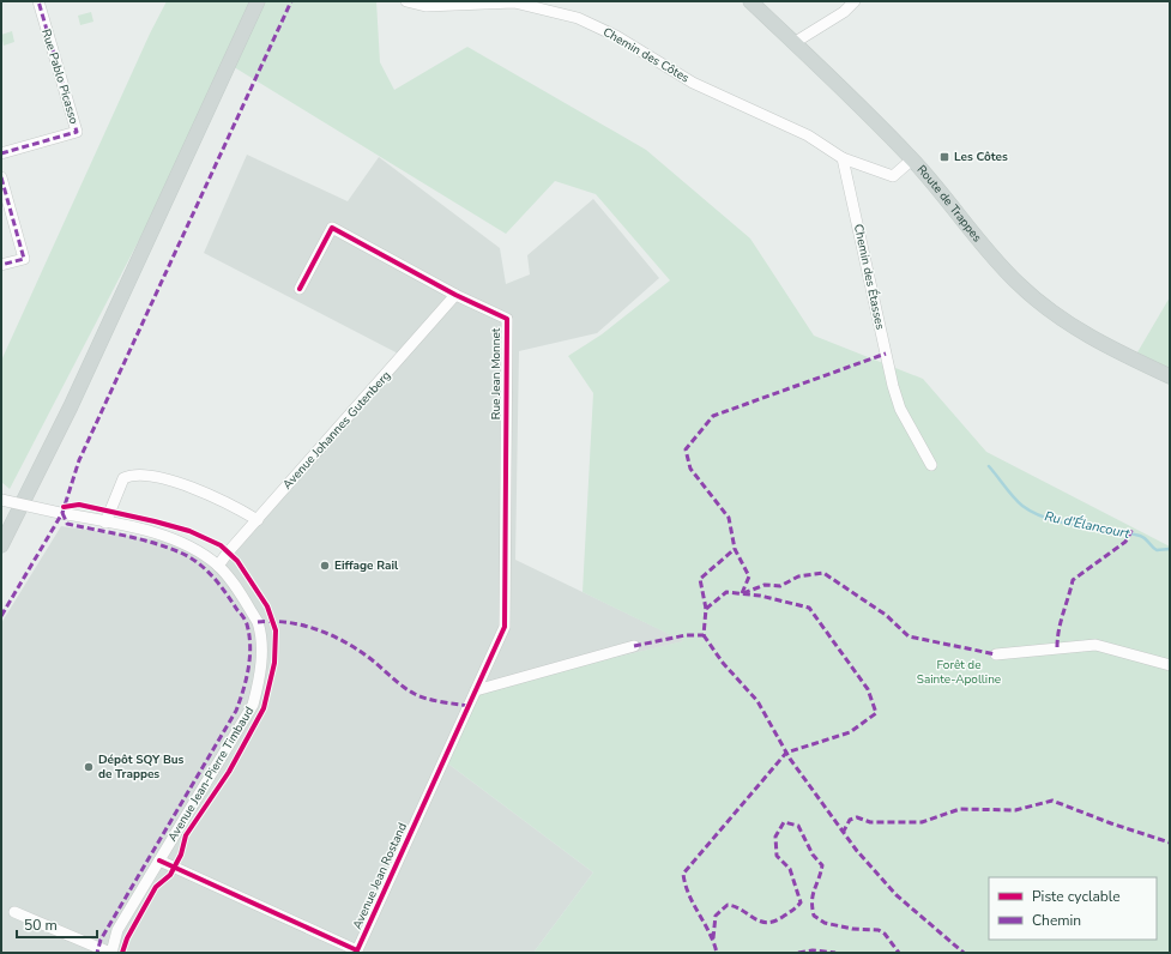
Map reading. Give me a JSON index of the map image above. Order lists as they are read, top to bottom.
{
  "streets": {
    "main road": ["Route de Trappes"],
    "street": [
      "Chemin des Côtes",
      "Rue Pablo Picasso",
      "Chemin des Étasses",
      "Rue Jean Monnet",
      "Avenue Johannes Gutenberg",
      "Avenue Jean-Pierre Timbaud",
      "Avenue Jean Rostand"
    ]
  },
  "crossings": [
    ["Chemin des Côtes", "Chemin des Étasses"],
    ["Rue Jean Monnet", "Avenue Johannes Gutenberg"],
    ["Rue Jean Monnet", "Avenue Jean Rostand"],
    ["Avenue Johannes Gutenberg", "Avenue Jean-Pierre Timbaud"],
    ["Avenue Jean-Pierre Timbaud", "Avenue Jean Rostand"]
  ],
  "water": ["Ru d'Élancourt"],
  "parks": ["Forêt de Sainte-Apolline"],
  "places": {
    "transit": ["Les Côtes"],
    "other": ["Eiffage Rail", "Dépôt SQY Bus de Trappes"]
  },
  "legend": ["Piste cyclable", "Chemin"],
  "scale_bar": "50 m"
}
